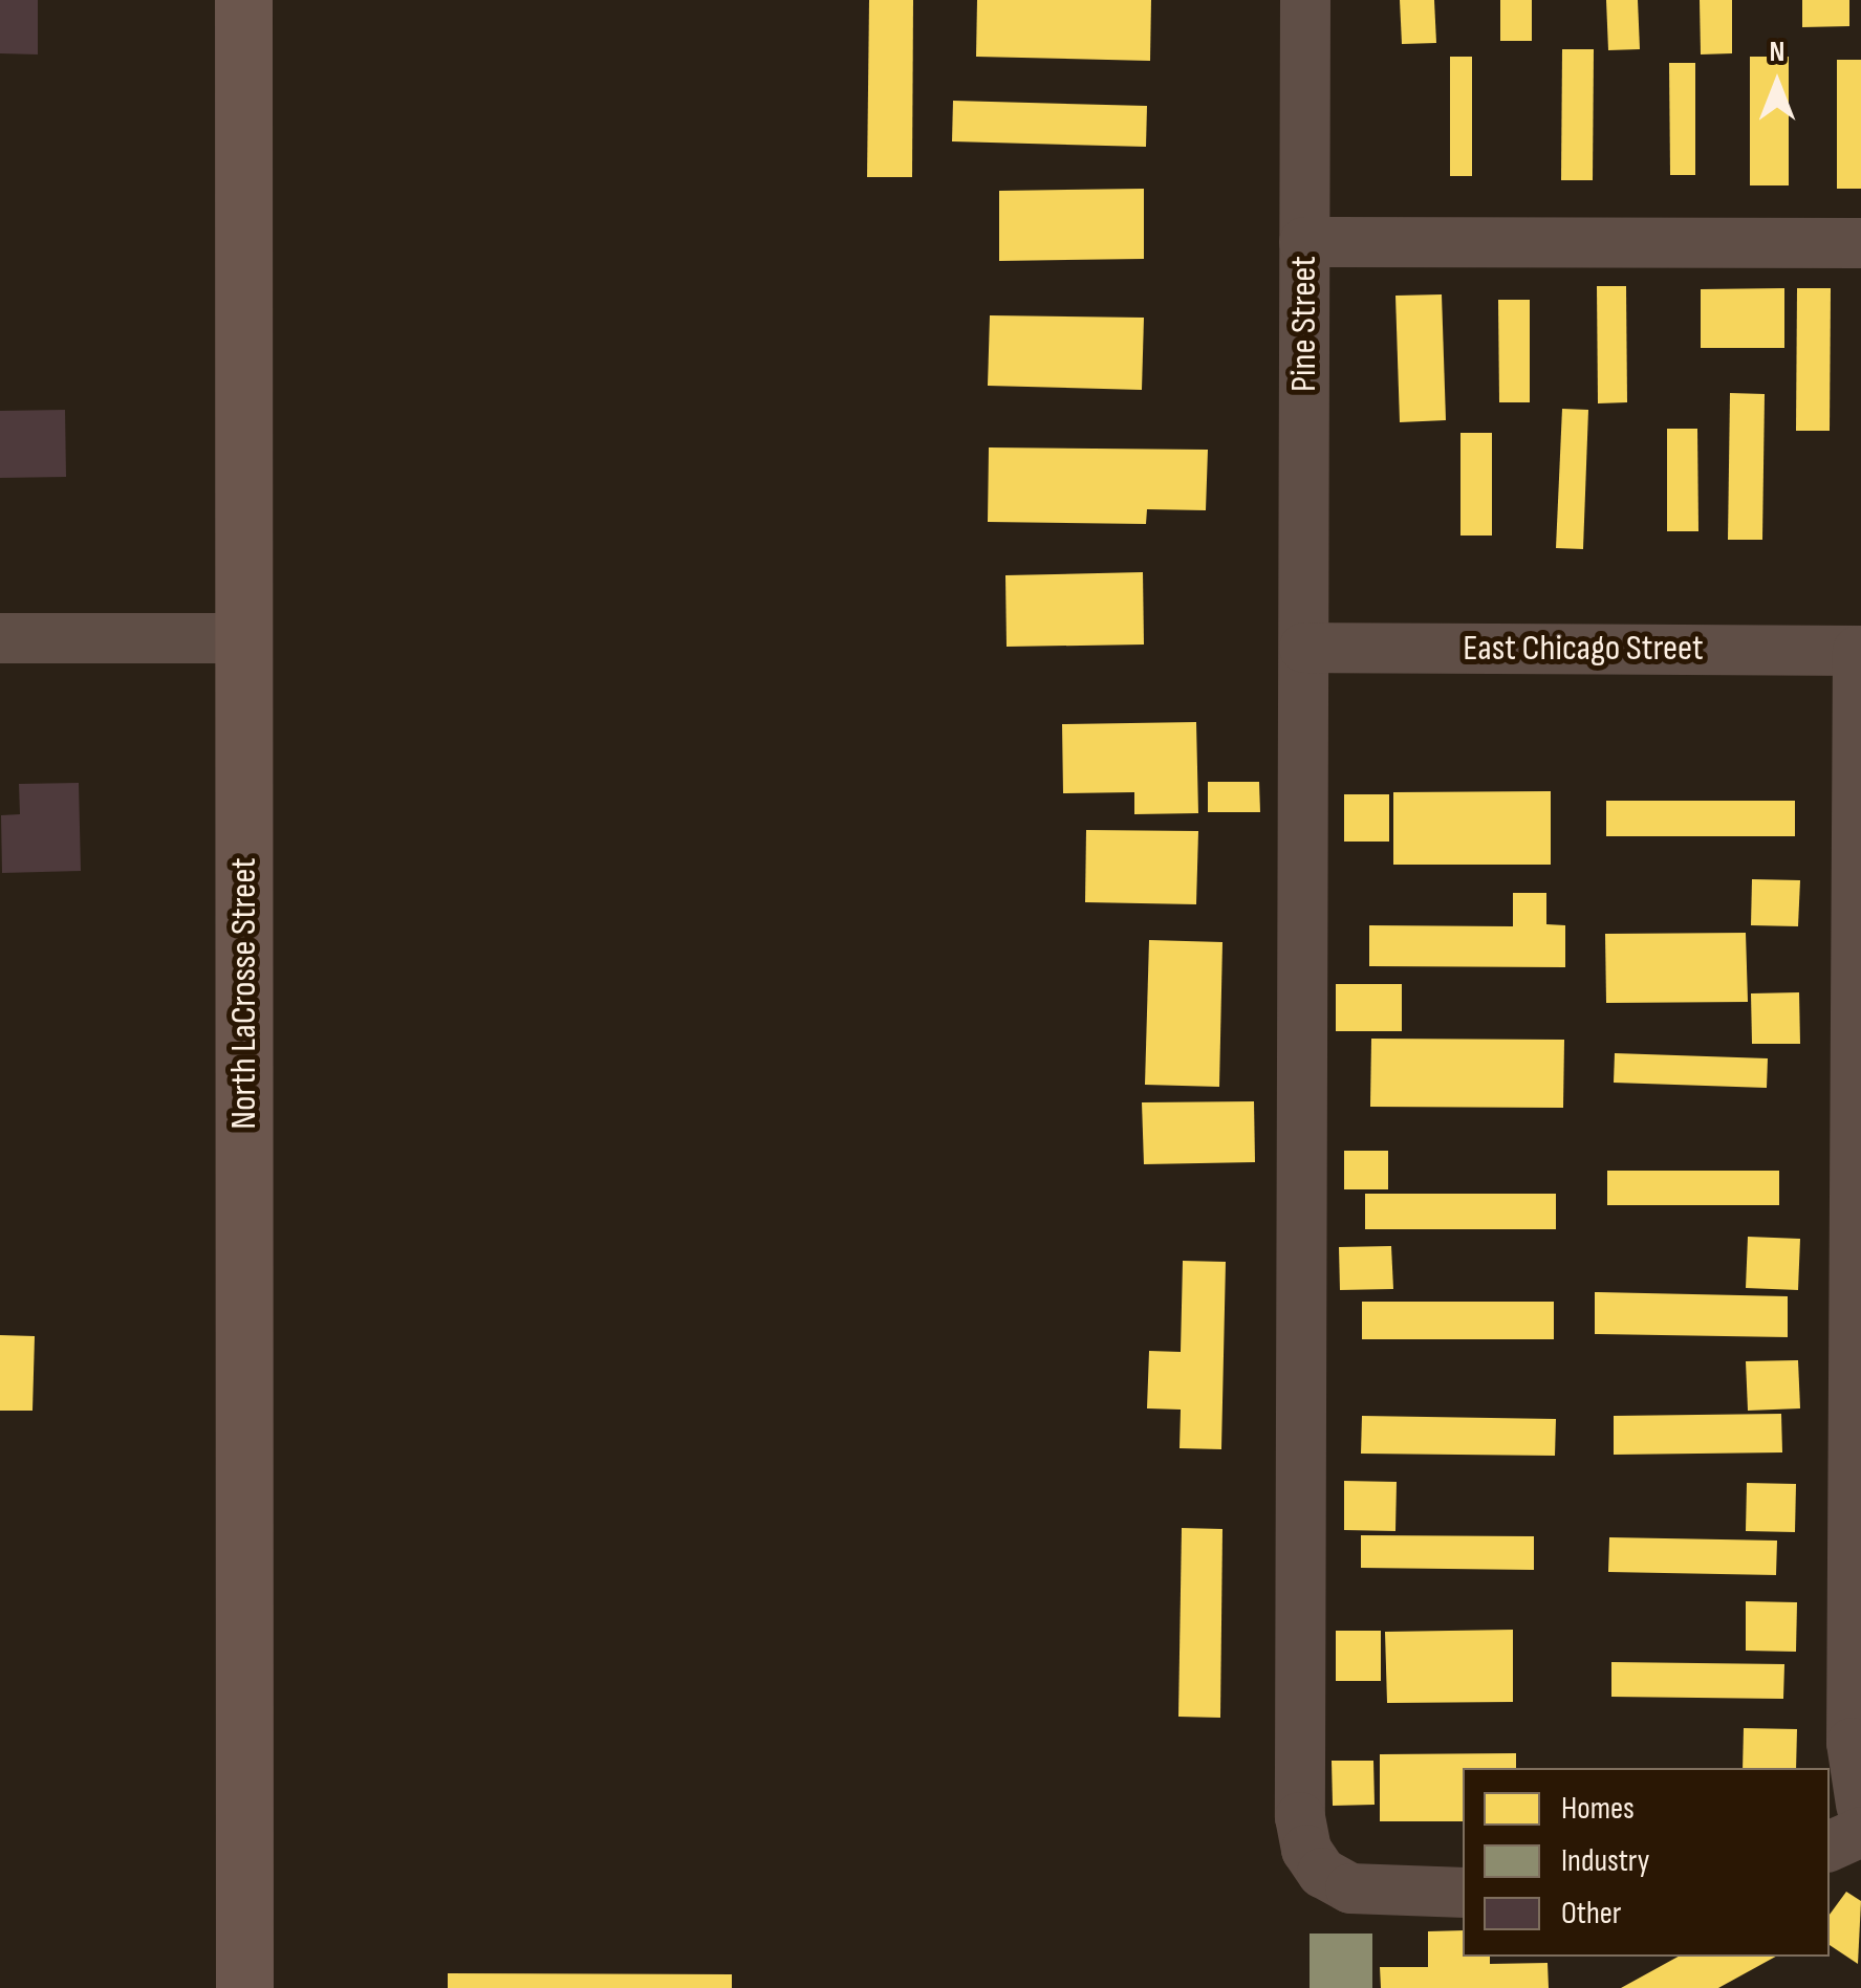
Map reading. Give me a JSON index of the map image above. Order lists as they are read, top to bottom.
{
  "streets": {
    "main road": ["North LaCrosse Street"],
    "street": ["Pine Street", "East Chicago Street"]
  },
  "crossings": [
    ["Pine Street", "East Chicago Street"]
  ],
  "legend": ["Homes", "Industry", "Other"],
  "north": "top"
}
